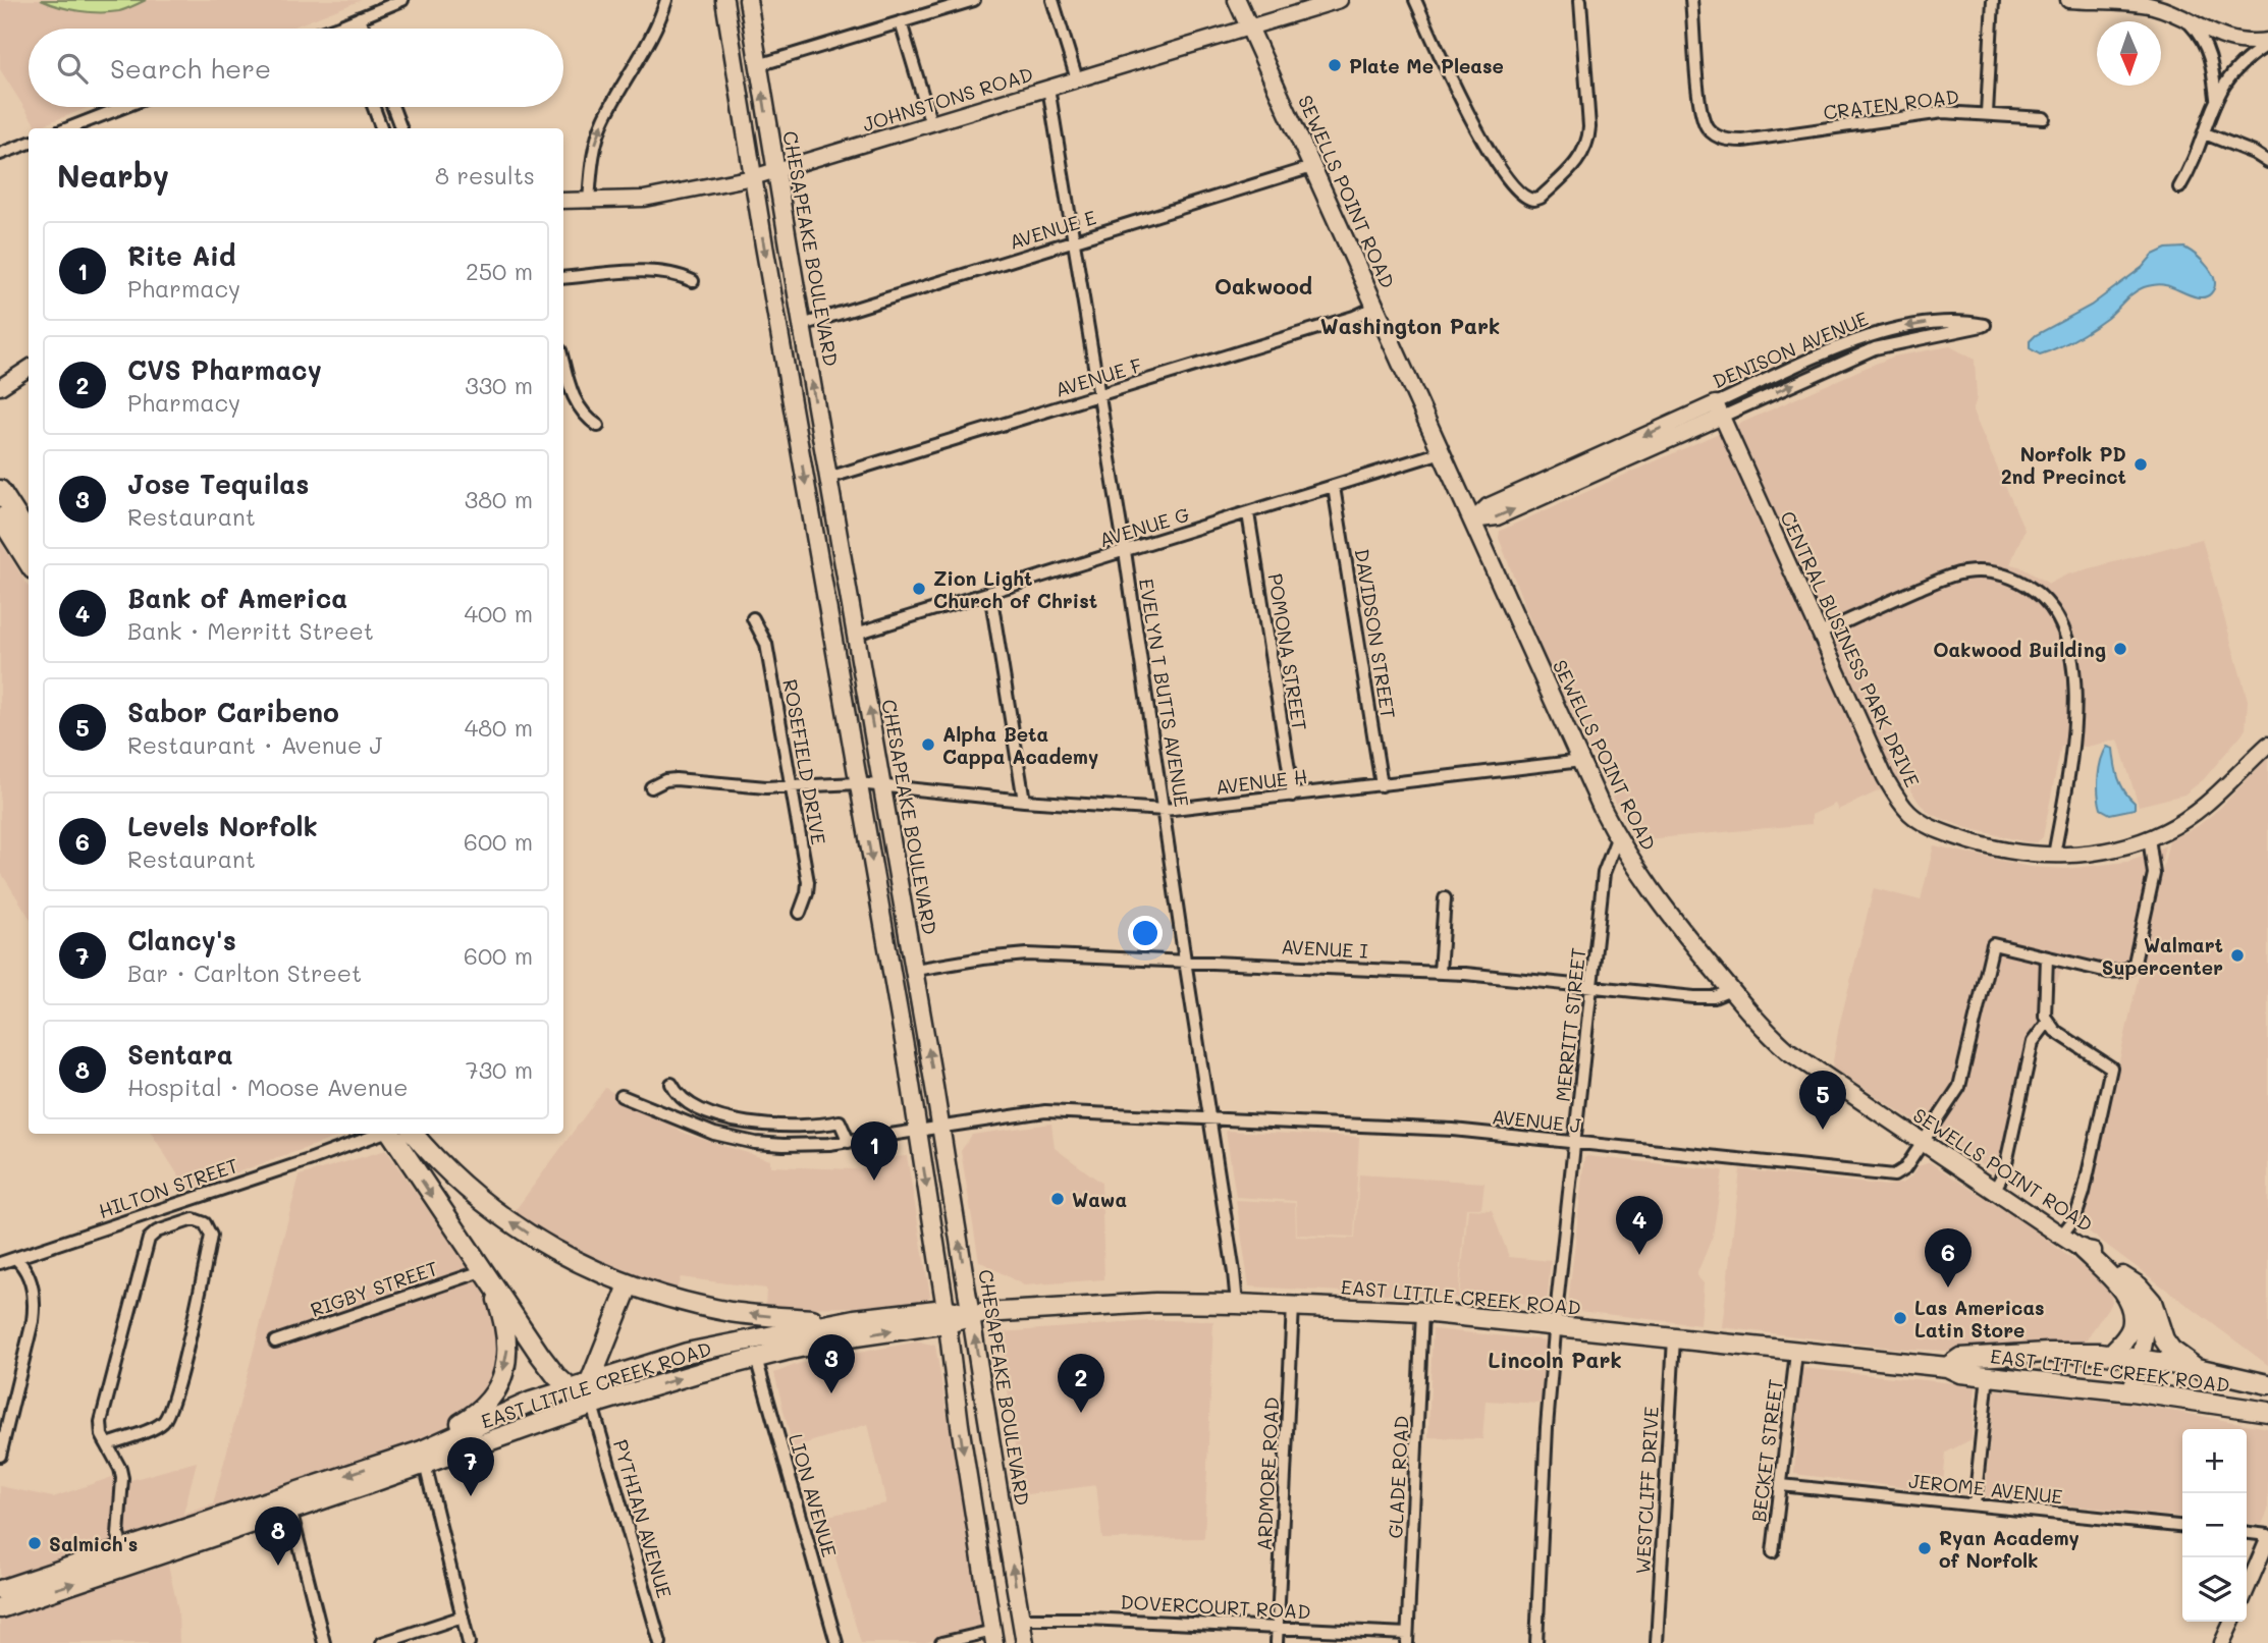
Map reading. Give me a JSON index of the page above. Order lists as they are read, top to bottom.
{
  "streets": {
    "main road": ["SEWELLS POINT ROAD", "CHESAPEAKE BOULEVARD", "EAST LITTLE CREEK ROAD"],
    "street": [
      "JOHNSTONS ROAD",
      "CRATEN ROAD",
      "AVENUE E",
      "DENISON AVENUE",
      "AVENUE F",
      "AVENUE G",
      "DAVIDSON STREET",
      "CENTRAL BUSINESS PARK DRIVE",
      "POMONA STREET",
      "EVELYN T BUTTS AVENUE",
      "ROSEFIELD DRIVE",
      "AVENUE H",
      "AVENUE I",
      "MERRITT STREET",
      "AVENUE J",
      "HILTON STREET",
      "RIGBY STREET",
      "BECKET STREET",
      "ARDMORE ROAD",
      "GLADE ROAD",
      "JEROME AVENUE",
      "WESTCLIFF DRIVE",
      "LION AVENUE",
      "PYTHIAN AVENUE",
      "DOVERCOURT ROAD"
    ]
  },
  "crossings": [
    ["JOHNSTONS ROAD", "SEWELLS POINT ROAD"],
    ["JOHNSTONS ROAD", "CHESAPEAKE BOULEVARD"],
    ["JOHNSTONS ROAD", "EVELYN T BUTTS AVENUE"],
    ["SEWELLS POINT ROAD", "AVENUE E"],
    ["SEWELLS POINT ROAD", "DENISON AVENUE"],
    ["SEWELLS POINT ROAD", "AVENUE F"],
    ["SEWELLS POINT ROAD", "AVENUE G"],
    ["SEWELLS POINT ROAD", "AVENUE H"],
    ["SEWELLS POINT ROAD", "AVENUE I"],
    ["SEWELLS POINT ROAD", "MERRITT STREET"],
    ["SEWELLS POINT ROAD", "AVENUE J"],
    ["SEWELLS POINT ROAD", "EAST LITTLE CREEK ROAD"],
    ["AVENUE E", "CHESAPEAKE BOULEVARD"],
    ["AVENUE E", "EVELYN T BUTTS AVENUE"],
    ["CHESAPEAKE BOULEVARD", "AVENUE F"],
    ["CHESAPEAKE BOULEVARD", "AVENUE G"],
    ["CHESAPEAKE BOULEVARD", "AVENUE H"],
    ["CHESAPEAKE BOULEVARD", "AVENUE I"],
    ["CHESAPEAKE BOULEVARD", "AVENUE J"],
    ["CHESAPEAKE BOULEVARD", "EAST LITTLE CREEK ROAD"],
    ["CHESAPEAKE BOULEVARD", "DOVERCOURT ROAD"],
    ["DENISON AVENUE", "CENTRAL BUSINESS PARK DRIVE"],
    ["AVENUE F", "EVELYN T BUTTS AVENUE"],
    ["AVENUE G", "DAVIDSON STREET"],
    ["AVENUE G", "POMONA STREET"],
    ["AVENUE G", "EVELYN T BUTTS AVENUE"],
    ["DAVIDSON STREET", "AVENUE H"],
    ["POMONA STREET", "AVENUE H"],
    ["EVELYN T BUTTS AVENUE", "AVENUE H"],
    ["EVELYN T BUTTS AVENUE", "AVENUE I"],
    ["EVELYN T BUTTS AVENUE", "AVENUE J"],
    ["EVELYN T BUTTS AVENUE", "EAST LITTLE CREEK ROAD"],
    ["ROSEFIELD DRIVE", "AVENUE H"],
    ["AVENUE I", "MERRITT STREET"],
    ["MERRITT STREET", "AVENUE J"],
    ["MERRITT STREET", "EAST LITTLE CREEK ROAD"],
    ["EAST LITTLE CREEK ROAD", "BECKET STREET"],
    ["EAST LITTLE CREEK ROAD", "ARDMORE ROAD"],
    ["EAST LITTLE CREEK ROAD", "GLADE ROAD"],
    ["EAST LITTLE CREEK ROAD", "WESTCLIFF DRIVE"],
    ["EAST LITTLE CREEK ROAD", "LION AVENUE"],
    ["EAST LITTLE CREEK ROAD", "PYTHIAN AVENUE"],
    ["BECKET STREET", "JEROME AVENUE"],
    ["ARDMORE ROAD", "DOVERCOURT ROAD"],
    ["GLADE ROAD", "DOVERCOURT ROAD"]
  ],
  "districts": ["Oakwood", "Washington Park", "Lincoln Park"],
  "places": [
    "Plate Me Please",
    "Norfolk PD 2nd Precinct",
    "Zion Light Church of Christ",
    "Oakwood Building",
    "Alpha Beta Cappa Academy",
    "Walmart Supercenter",
    "Wawa",
    "Las Americas Latin Store",
    "Salmich's",
    "Ryan Academy of Norfolk"
  ],
  "north": "bottom",
  "page": {
    "search": "Search here",
    "heading": ["Nearby", "8 results"],
    "list": [
      {
        "mark": "1",
        "name": "Rite Aid",
        "note": "Pharmacy",
        "value": "250 m"
      },
      {
        "mark": "2",
        "name": "CVS Pharmacy",
        "note": "Pharmacy",
        "value": "330 m"
      },
      {
        "mark": "3",
        "name": "Jose Tequilas",
        "note": "Restaurant",
        "value": "380 m"
      },
      {
        "mark": "4",
        "name": "Bank of America",
        "note": "Bank · Merritt Street",
        "value": "400 m"
      },
      {
        "mark": "5",
        "name": "Sabor Caribeno",
        "note": "Restaurant · Avenue J",
        "value": "480 m"
      },
      {
        "mark": "6",
        "name": "Levels Norfolk",
        "note": "Restaurant",
        "value": "600 m"
      },
      {
        "mark": "7",
        "name": "Clancy's",
        "note": "Bar · Carlton Street",
        "value": "600 m"
      },
      {
        "mark": "8",
        "name": "Sentara",
        "note": "Hospital · Moose Avenue",
        "value": "730 m"
      }
    ],
    "pins": [
      "5",
      "1",
      "4",
      "6",
      "3",
      "2",
      "7",
      "8"
    ],
    "map_buttons": ["+", "−"]
  }
}
